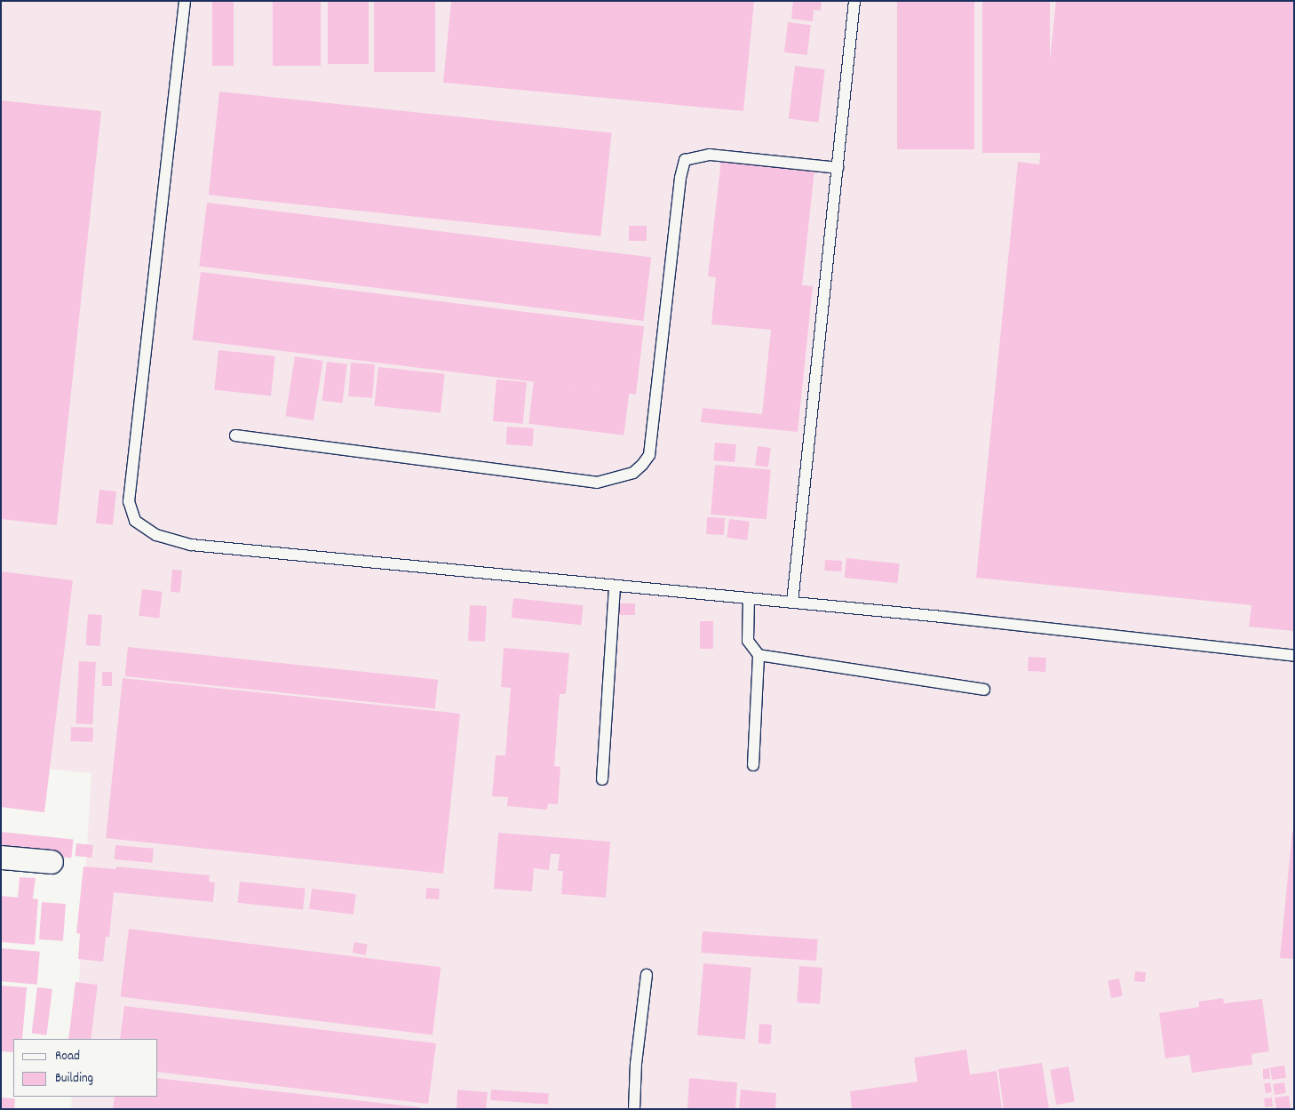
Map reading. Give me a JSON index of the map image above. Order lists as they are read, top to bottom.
{
  "legend": ["Road", "Building"]
}
